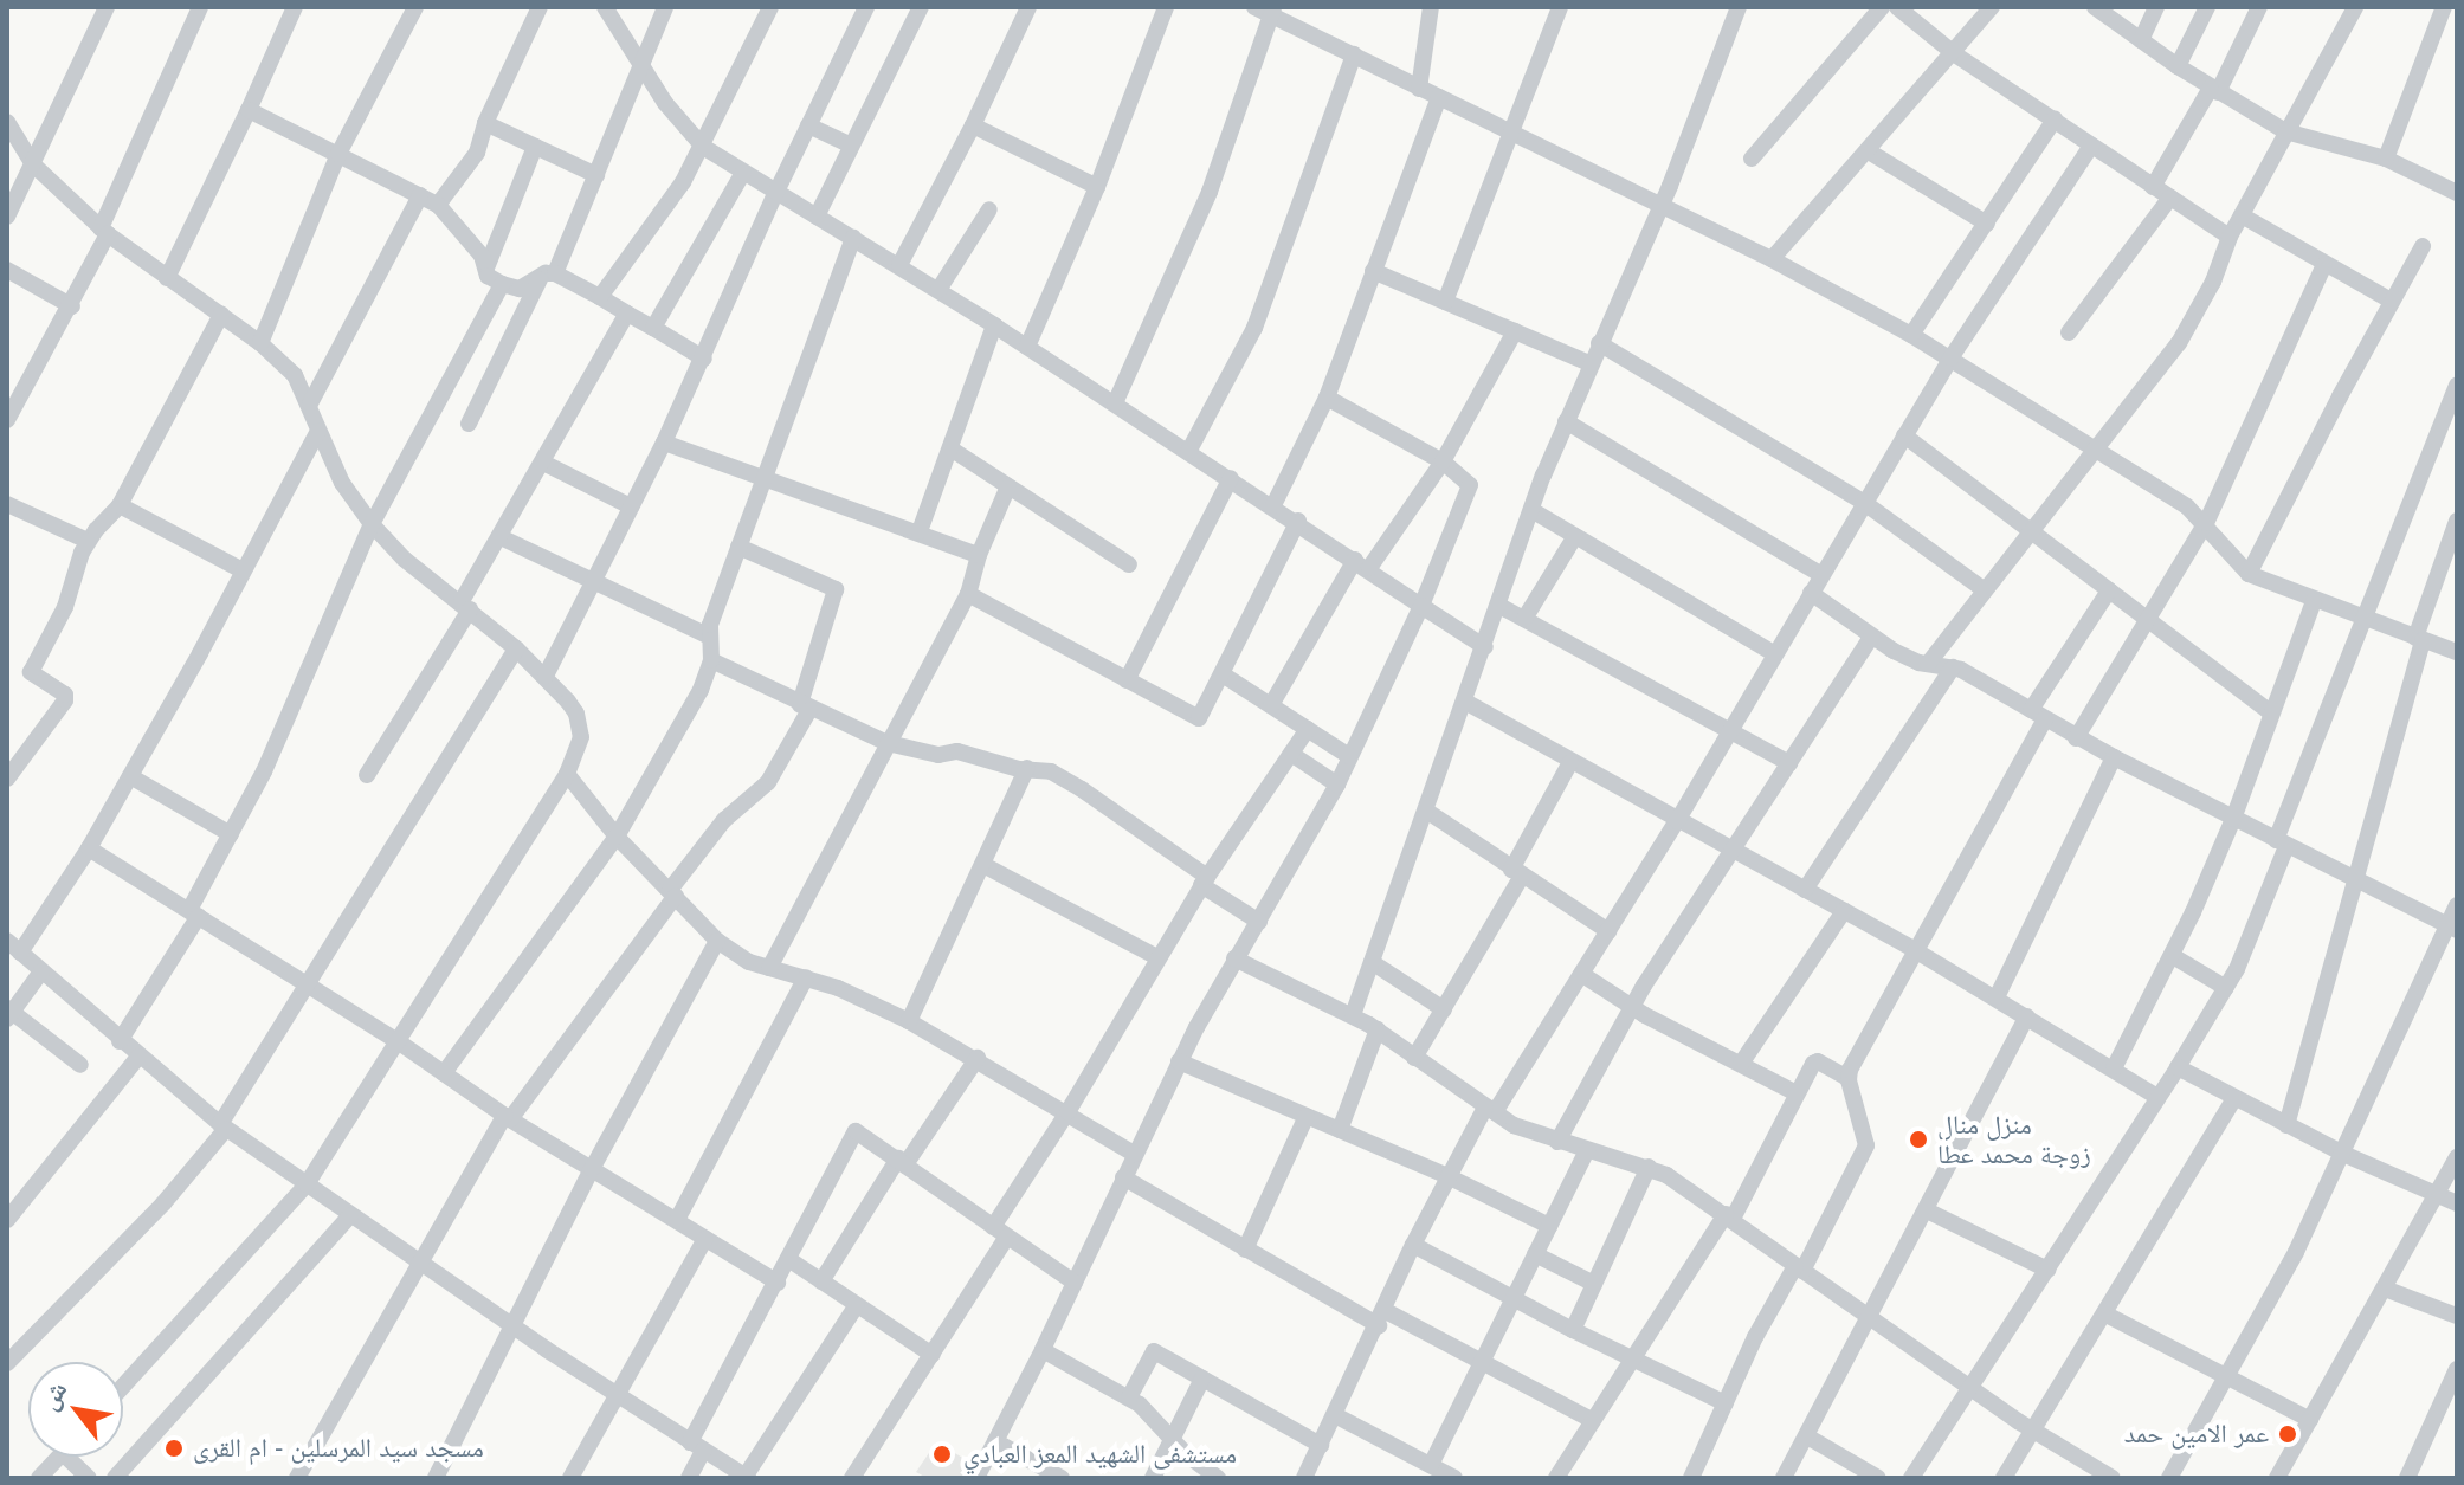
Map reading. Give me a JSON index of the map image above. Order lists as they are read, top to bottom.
{
  "places": [
    "منزل منال زوجة محمد عطا",
    "عمر الامين حمد",
    "مسجد سيد المرسلين - ام القرى",
    "مستشفى الشهيد المعز العبادي"
  ],
  "north": "top left"
}
